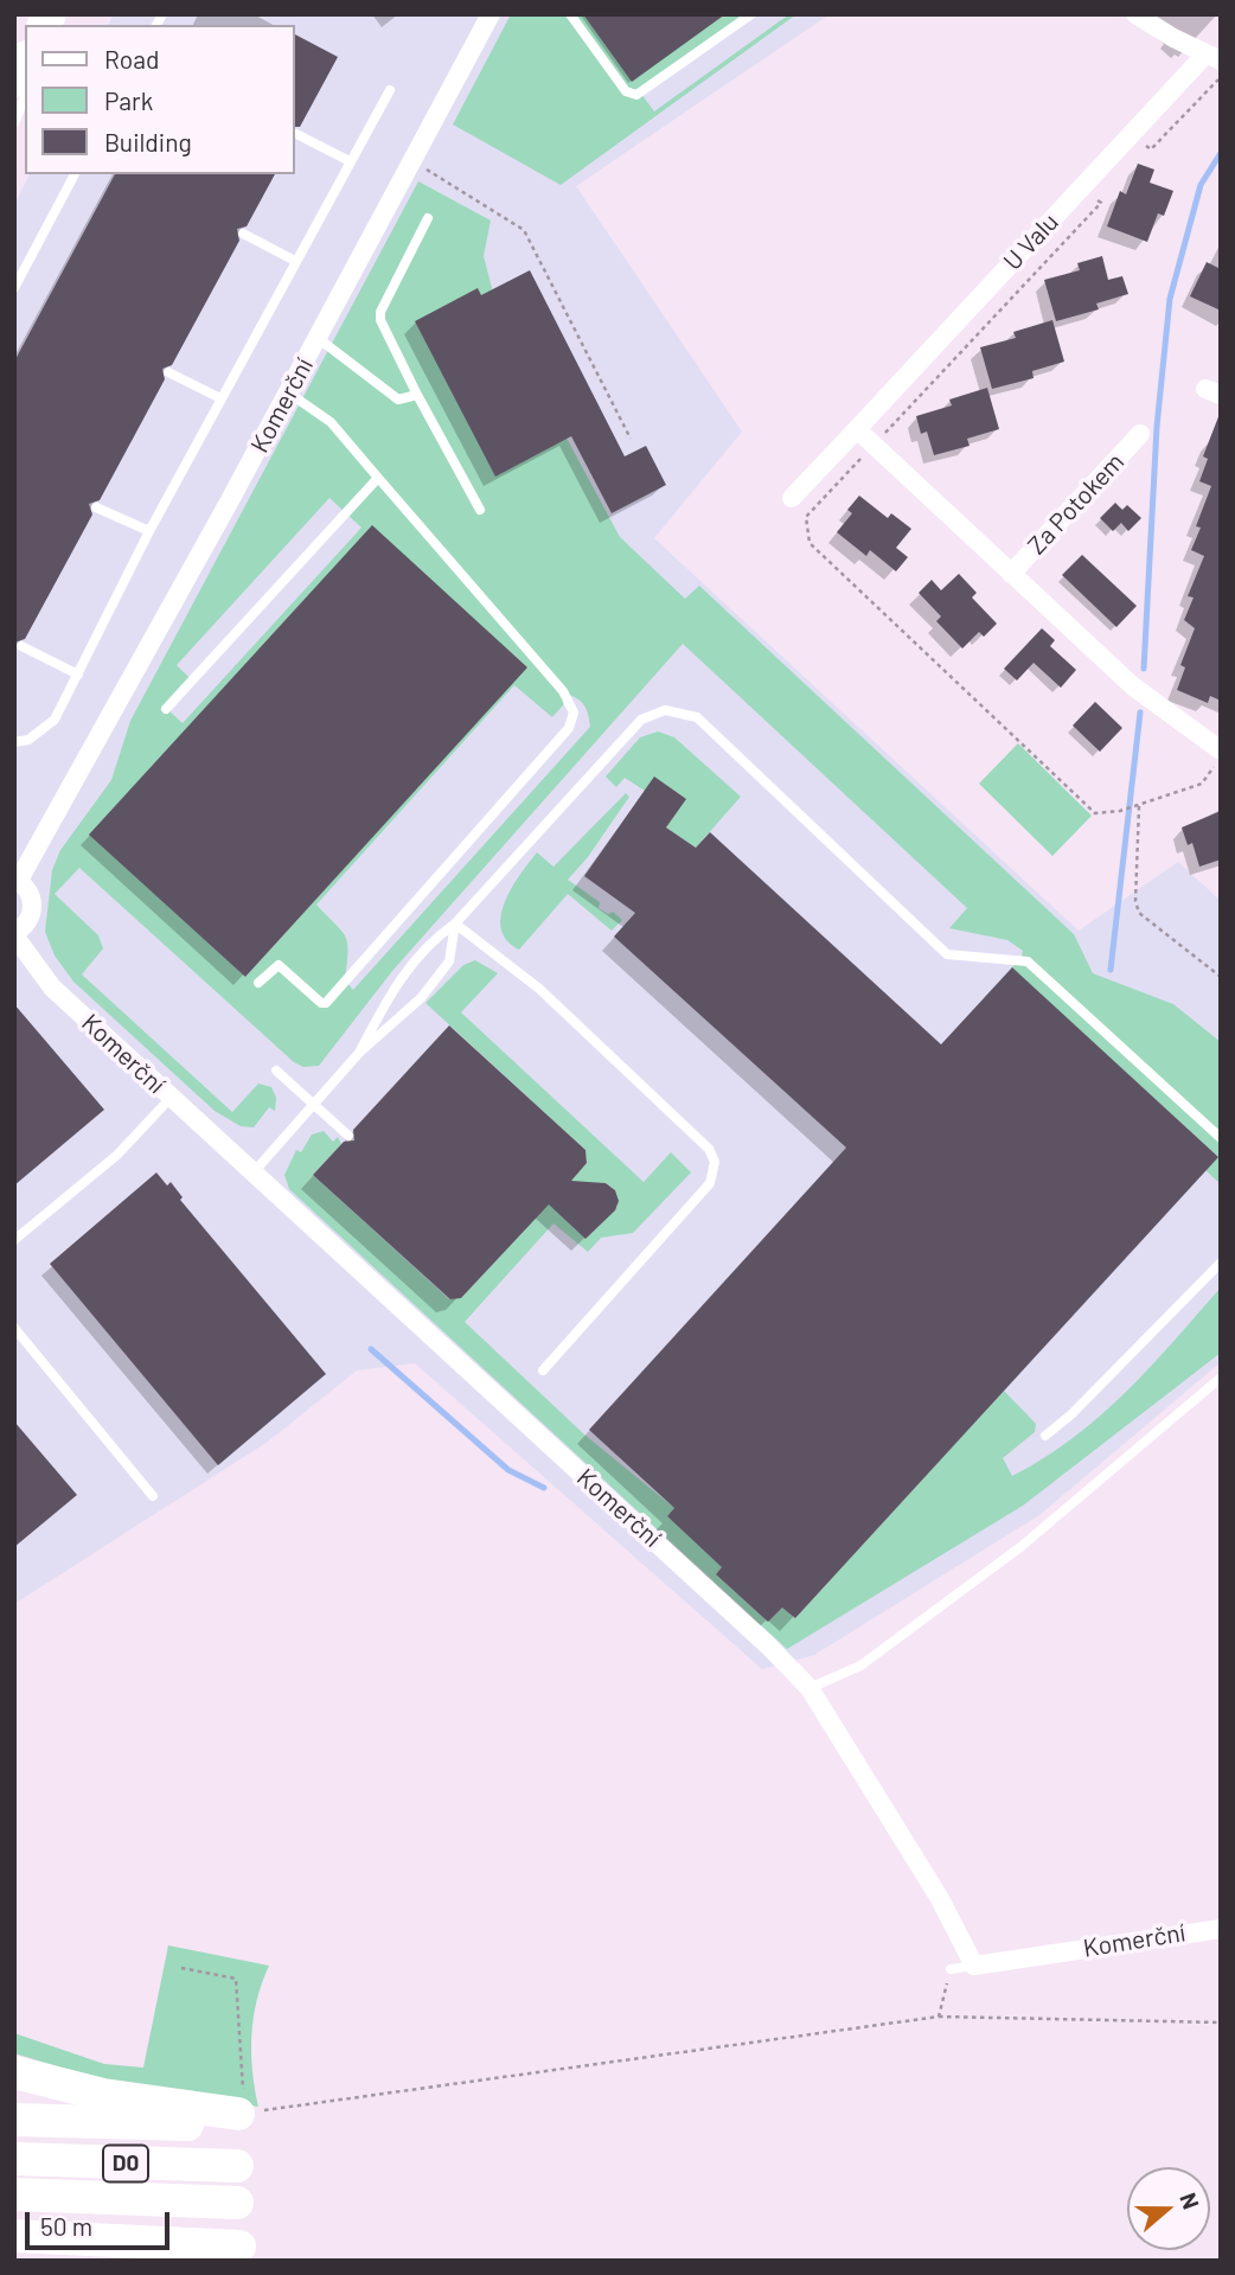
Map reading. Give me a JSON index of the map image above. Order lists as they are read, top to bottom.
{
  "streets": {
    "highway": ["D0"],
    "street": ["U Valu", "Komerční", "Za Potokem"]
  },
  "legend": ["Road", "Park", "Building"],
  "scale_bar": "50 m",
  "north": "right"
}
